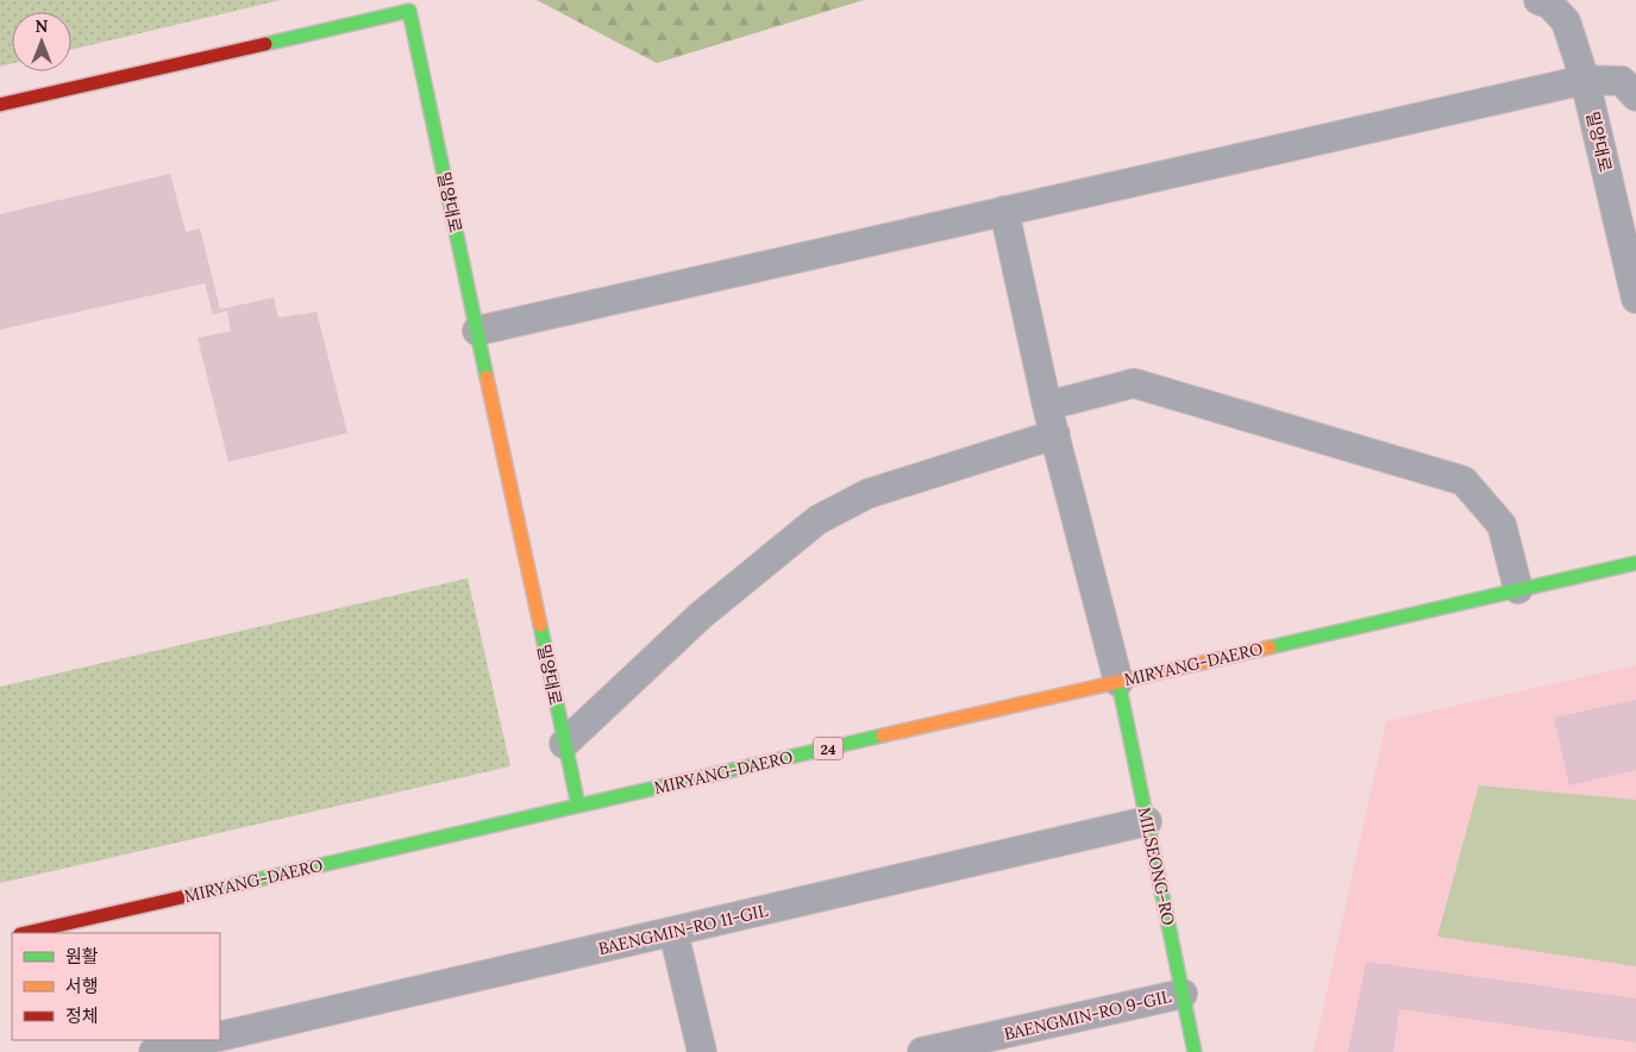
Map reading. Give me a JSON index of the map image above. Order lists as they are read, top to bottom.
{
  "streets": {
    "main road": [
      "밀양대로",
      "MIRYANG-DAERO",
      "24",
      "MILSEONG-RO"
    ],
    "street": ["BAENGMIN-RO 11-GIL", "BAENGMIN-RO 9-GIL"]
  },
  "crossings": [
    ["밀양대로", "MIRYANG-DAERO"],
    ["MIRYANG-DAERO", "MILSEONG-RO"],
    ["MILSEONG-RO", "BAENGMIN-RO 11-GIL"],
    ["MILSEONG-RO", "BAENGMIN-RO 9-GIL"]
  ],
  "legend": ["원활", "서행", "정체"],
  "north": "top"
}
